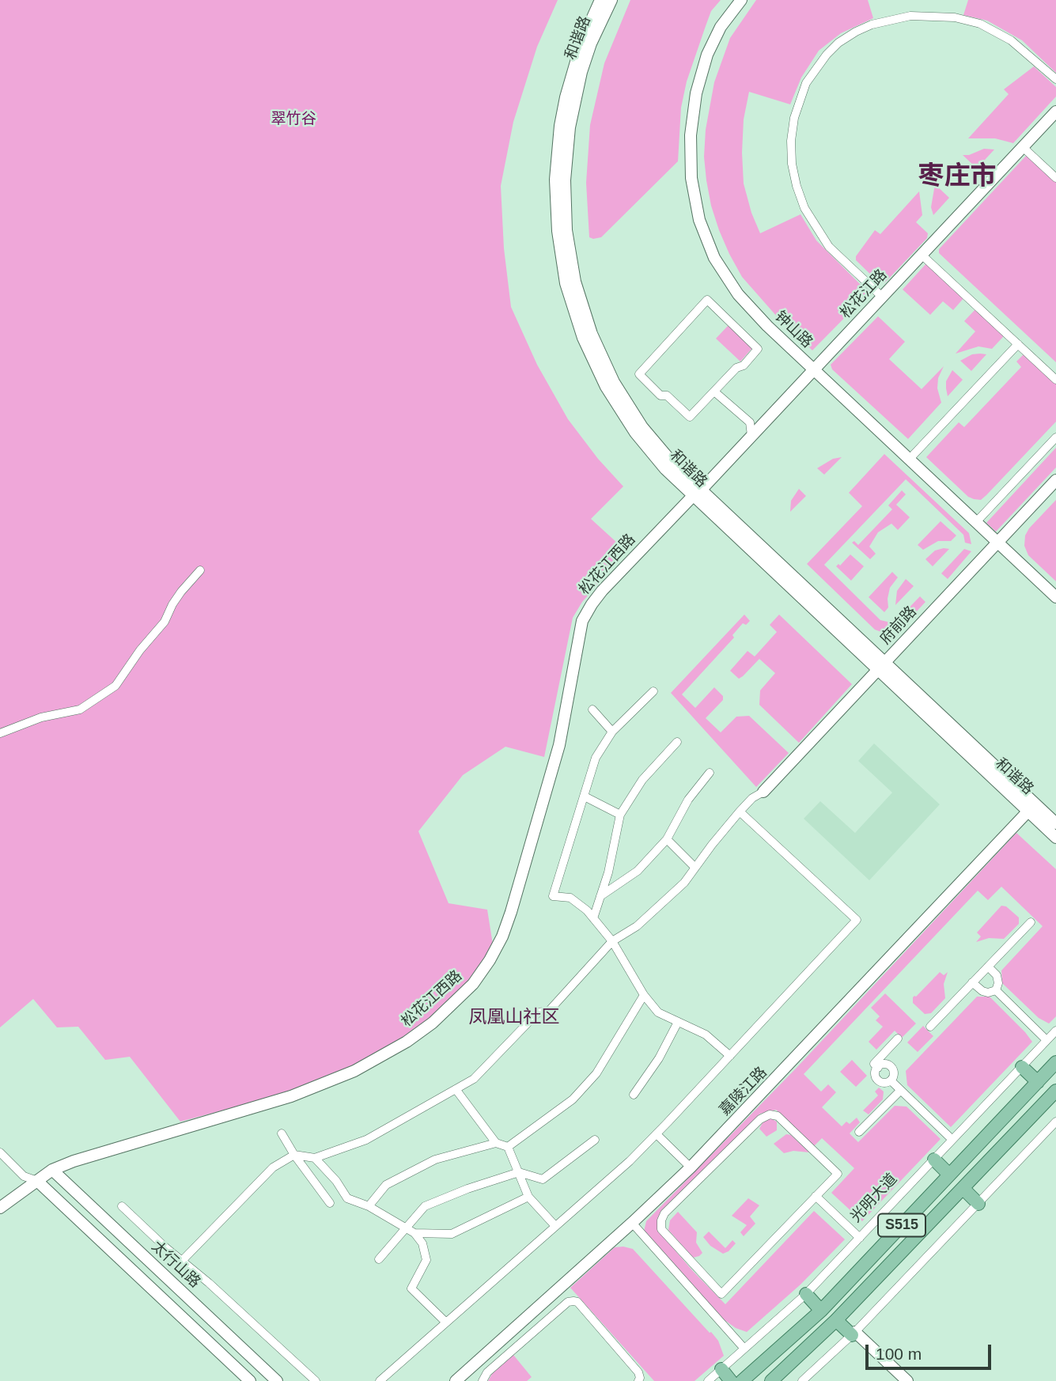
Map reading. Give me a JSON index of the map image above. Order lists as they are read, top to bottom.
{
  "streets": {
    "main road": ["S515"],
    "street": [
      "和谐路",
      "松花江路",
      "钟山路",
      "松花江西路",
      "府前路",
      "嘉陵江路",
      "光明大道",
      "太行山路"
    ]
  },
  "crossings": [
    ["和谐路", "松花江路"],
    ["和谐路", "松花江西路"],
    ["和谐路", "府前路"],
    ["和谐路", "嘉陵江路"],
    ["松花江路", "钟山路"],
    ["松花江路", "松花江西路"],
    ["钟山路", "府前路"],
    ["松花江西路", "太行山路"]
  ],
  "districts": ["枣庄市", "凤凰山社区"],
  "parks": ["翠竹谷"],
  "scale_bar": "100 m"
}
